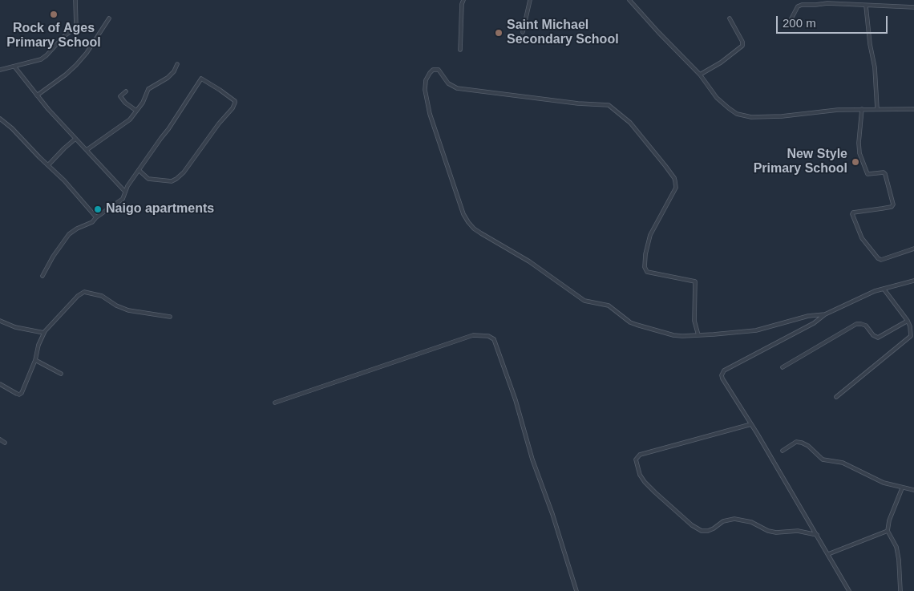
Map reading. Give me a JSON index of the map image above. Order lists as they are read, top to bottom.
{
  "places": [
    "Rock of Ages Primary School",
    "Saint Michael Secondary School",
    "New Style Primary School",
    "Naigo apartments"
  ],
  "scale_bar": "200 m"
}
